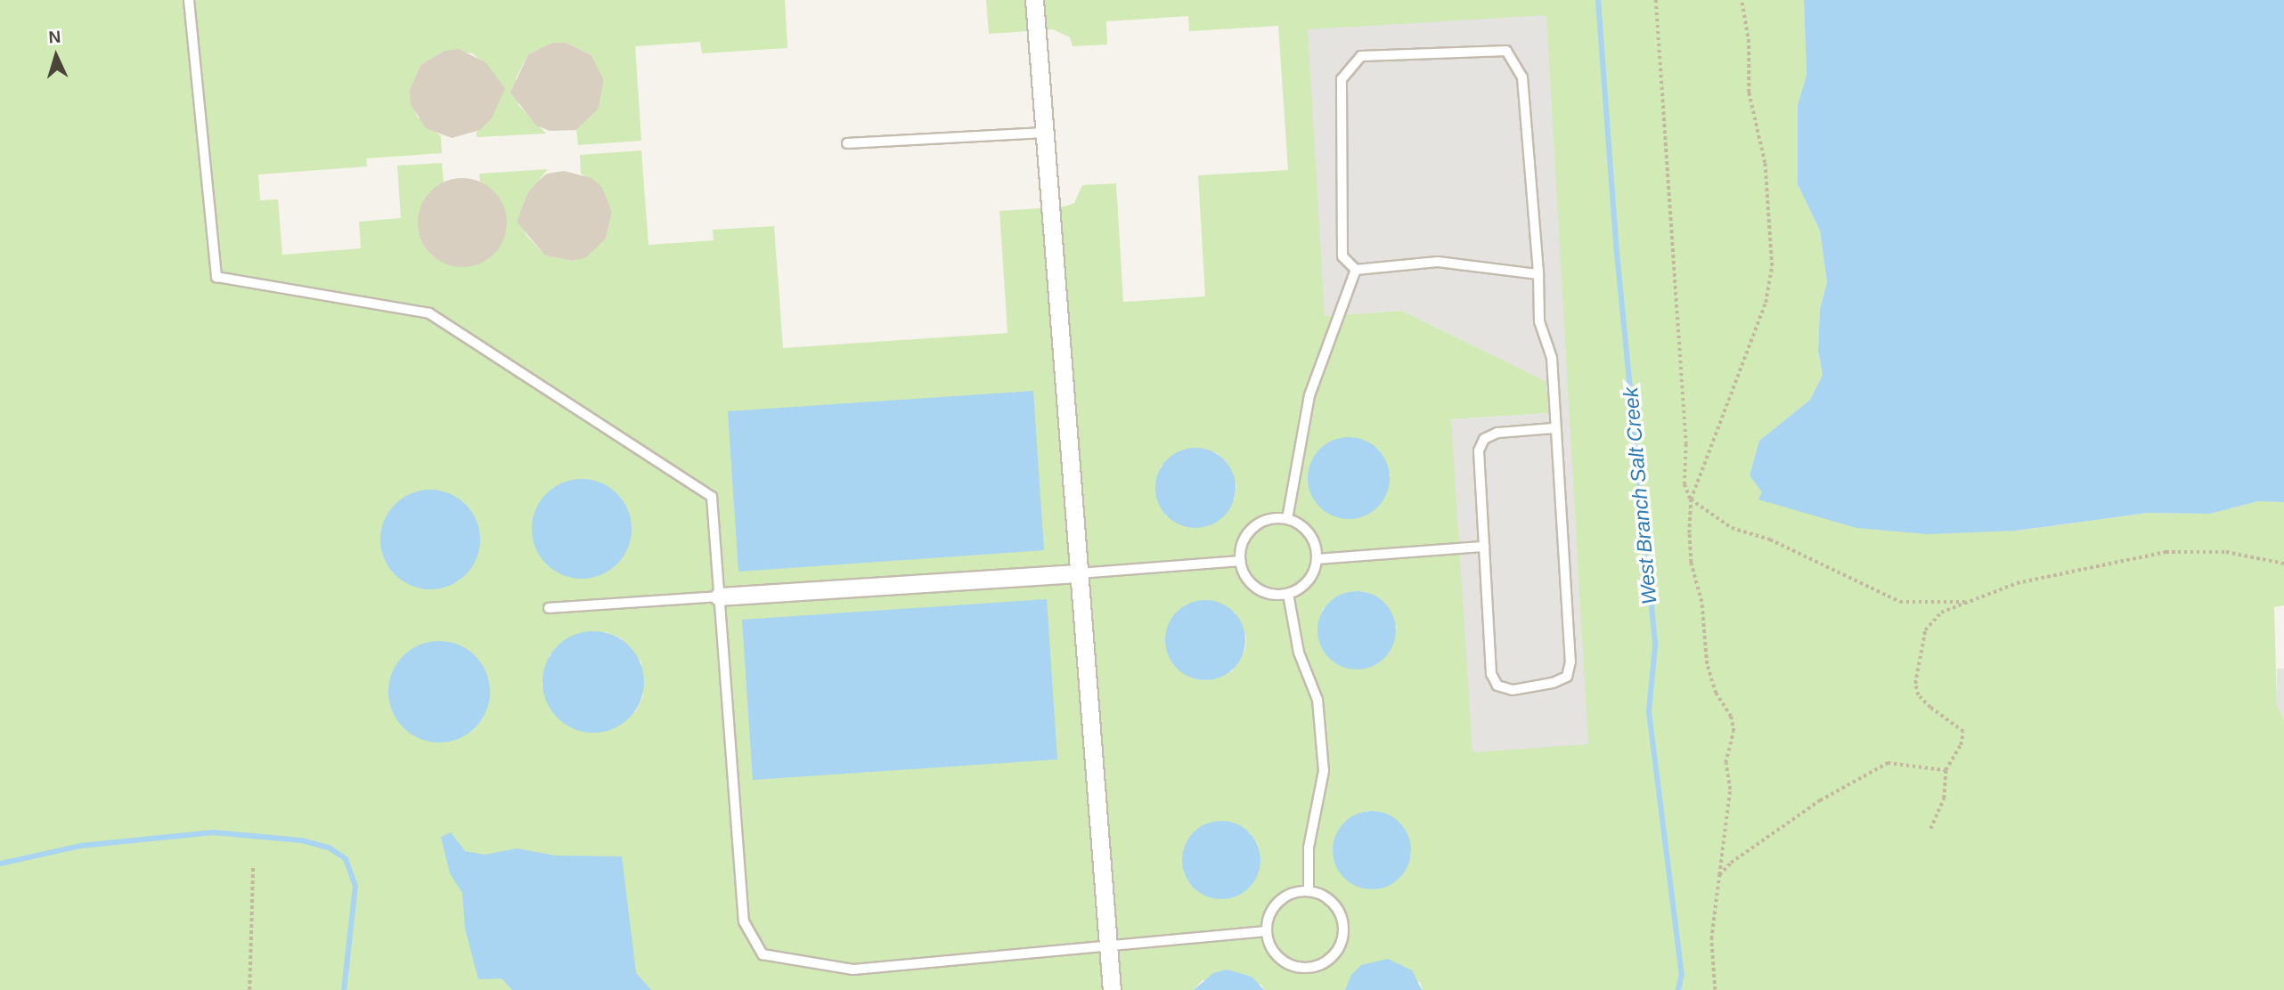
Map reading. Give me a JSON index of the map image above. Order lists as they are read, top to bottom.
{
  "water": ["West Branch Salt Creek"],
  "north": "top"
}
